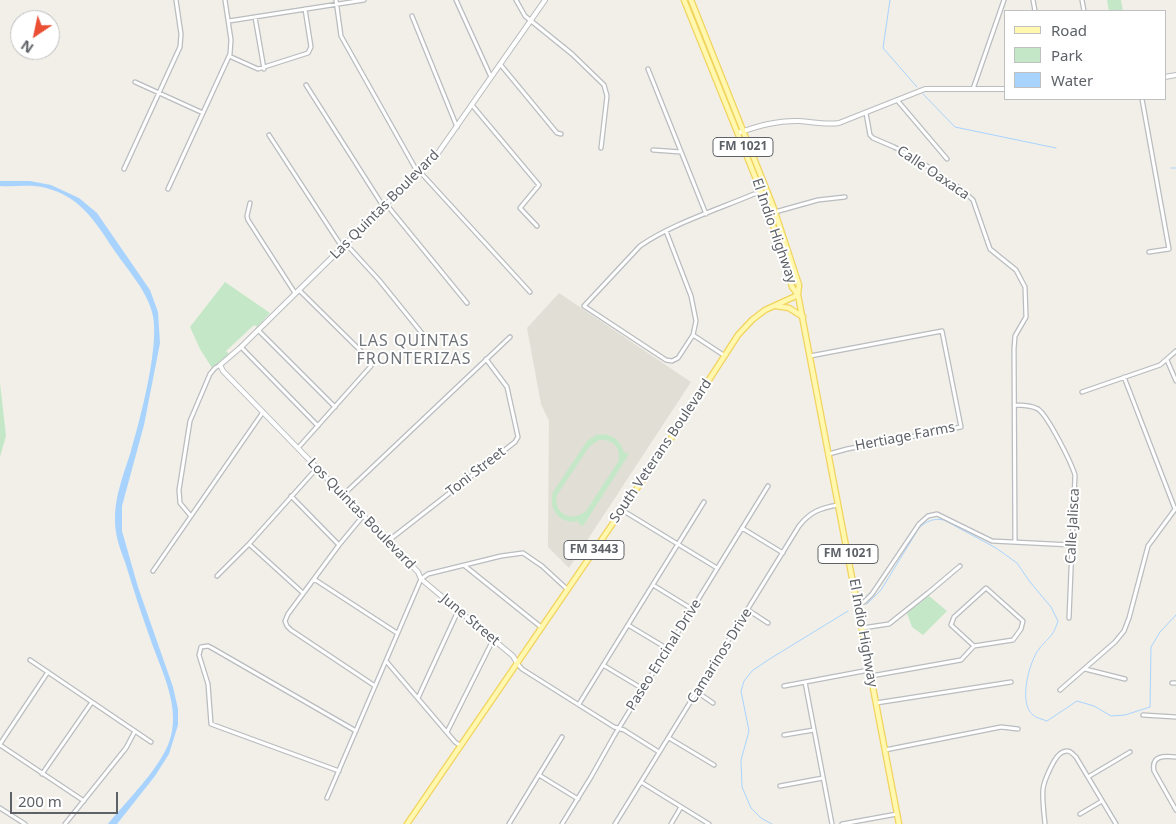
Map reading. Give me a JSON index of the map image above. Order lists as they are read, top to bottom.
{
  "streets": {
    "main road": [
      "FM 1021",
      "El Indio Highway",
      "South Veterans Boulevard",
      "FM 3443"
    ],
    "street": [
      "Calle Oaxaca",
      "Las Quintas Boulevard",
      "Hertiage Farms",
      "Toni Street",
      "Los Quintas Boulevard",
      "Calle Jalisca",
      "June Street",
      "Paseo Encinal Drive",
      "Camarinos Drive"
    ]
  },
  "crossings": [
    ["Calle Oaxaca", "Calle Jalisca"],
    ["Las Quintas Boulevard", "Los Quintas Boulevard"],
    ["El Indio Highway", "Hertiage Farms"],
    ["El Indio Highway", "South Veterans Boulevard"],
    ["El Indio Highway", "Camarinos Drive"],
    ["South Veterans Boulevard", "June Street"],
    ["Toni Street", "Los Quintas Boulevard"],
    ["Los Quintas Boulevard", "June Street"]
  ],
  "districts": ["LAS QUINTAS FRONTERIZAS"],
  "legend": ["Road", "Park", "Water"],
  "scale_bar": "200 m",
  "north": "bottom left"
}
